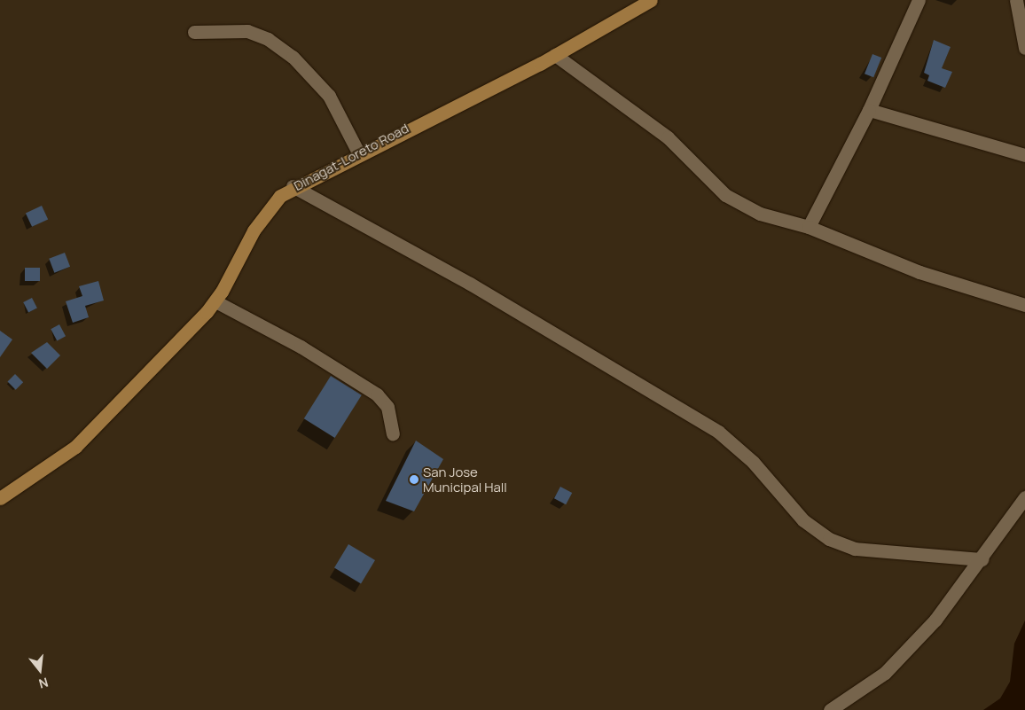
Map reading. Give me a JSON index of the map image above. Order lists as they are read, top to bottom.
{
  "streets": {
    "main road": ["Dinagat-Loreto Road"]
  },
  "places": ["San Jose Municipal Hall"],
  "north": "bottom"
}
